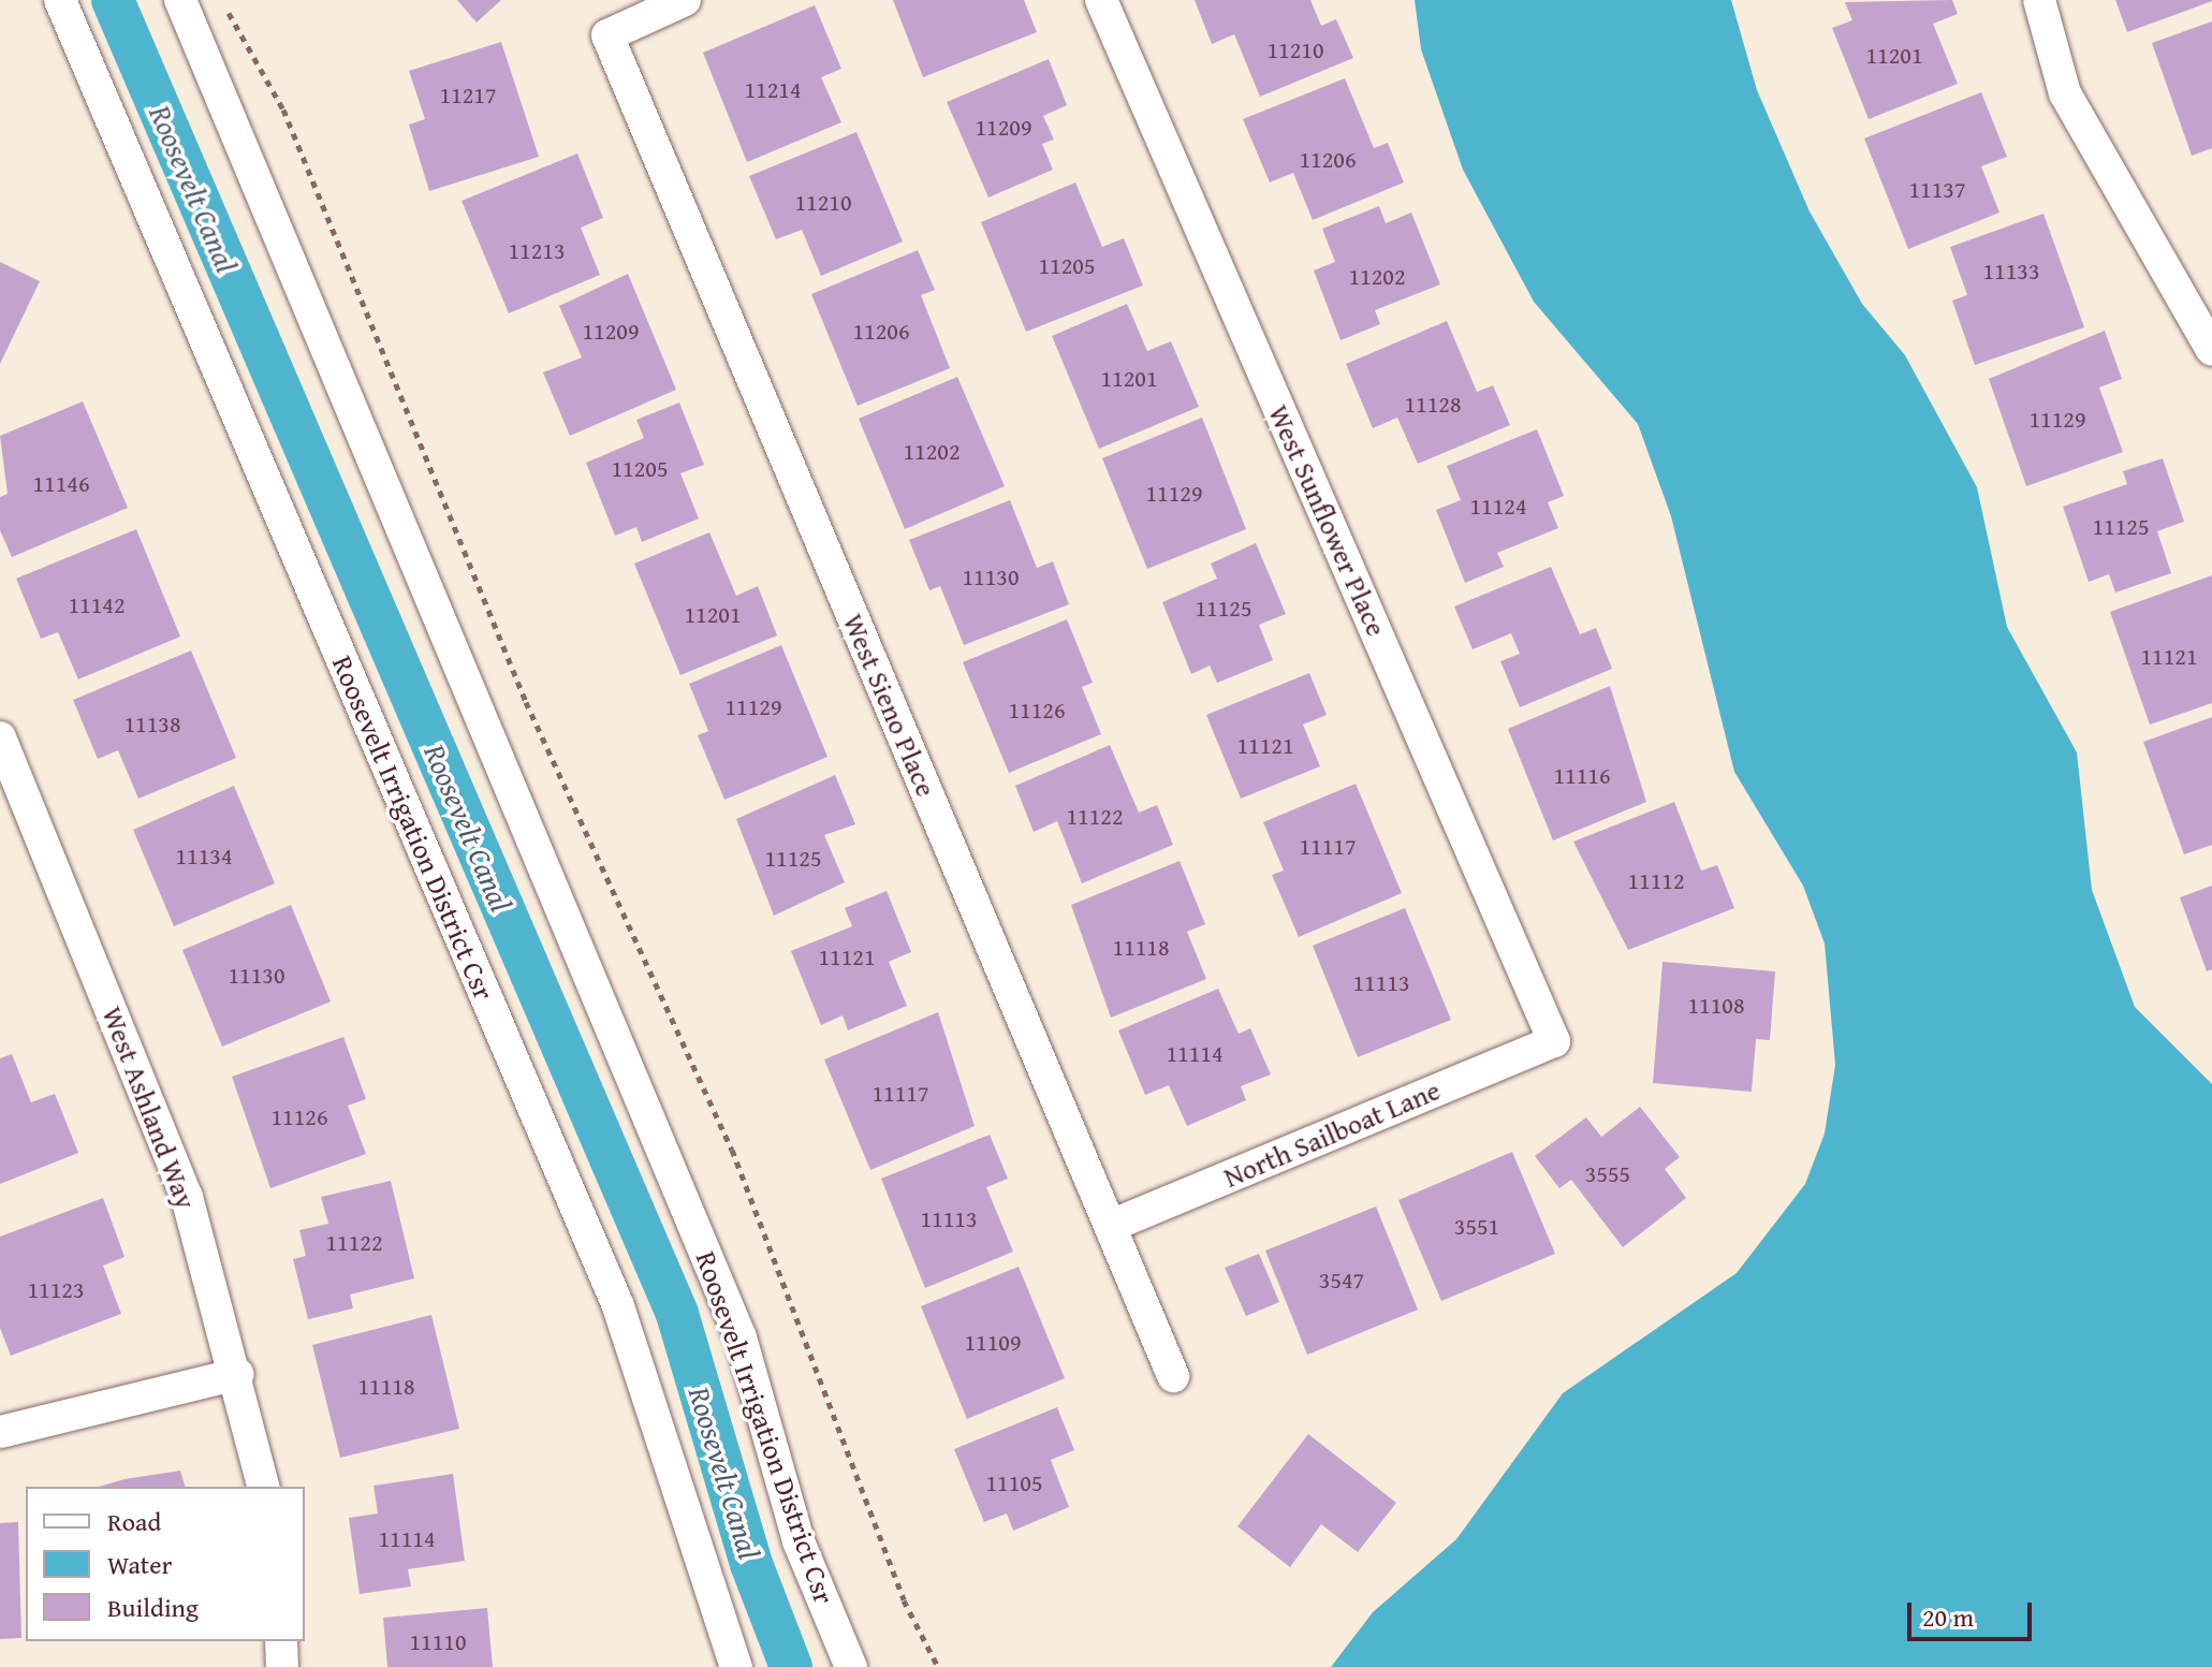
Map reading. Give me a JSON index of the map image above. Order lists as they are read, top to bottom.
{
  "streets": {
    "street": [
      "West Sunflower Place",
      "West Sieno Place",
      "Roosevelt Irrigation District Csr",
      "West Ashland Way",
      "North Sailboat Lane"
    ]
  },
  "crossings": [
    ["West Sunflower Place", "North Sailboat Lane"],
    ["West Sieno Place", "North Sailboat Lane"]
  ],
  "water": ["Roosevelt Canal"],
  "house_numbers": [
    "11210",
    "11201",
    "11214",
    "11217",
    "11209",
    "11206",
    "11137",
    "11210",
    "11213",
    "11205",
    "11133",
    "11202",
    "11209",
    "11206",
    "11201",
    "11128",
    "11129",
    "11202",
    "11205",
    "11146",
    "11129",
    "11124",
    "11125",
    "11130",
    "11142",
    "11125",
    "11201",
    "11121",
    "11129",
    "11126",
    "11138",
    "11121",
    "11116",
    "11122",
    "11117",
    "11134",
    "11125",
    "11112",
    "11118",
    "11121",
    "11130",
    "11113",
    "11108",
    "11114",
    "11117",
    "11126",
    "3555",
    "11113",
    "3551",
    "11122",
    "3547",
    "11123",
    "11109",
    "11118",
    "11105",
    "11114",
    "11110"
  ],
  "legend": ["Road", "Water", "Building"],
  "scale_bar": "20 m"
}
